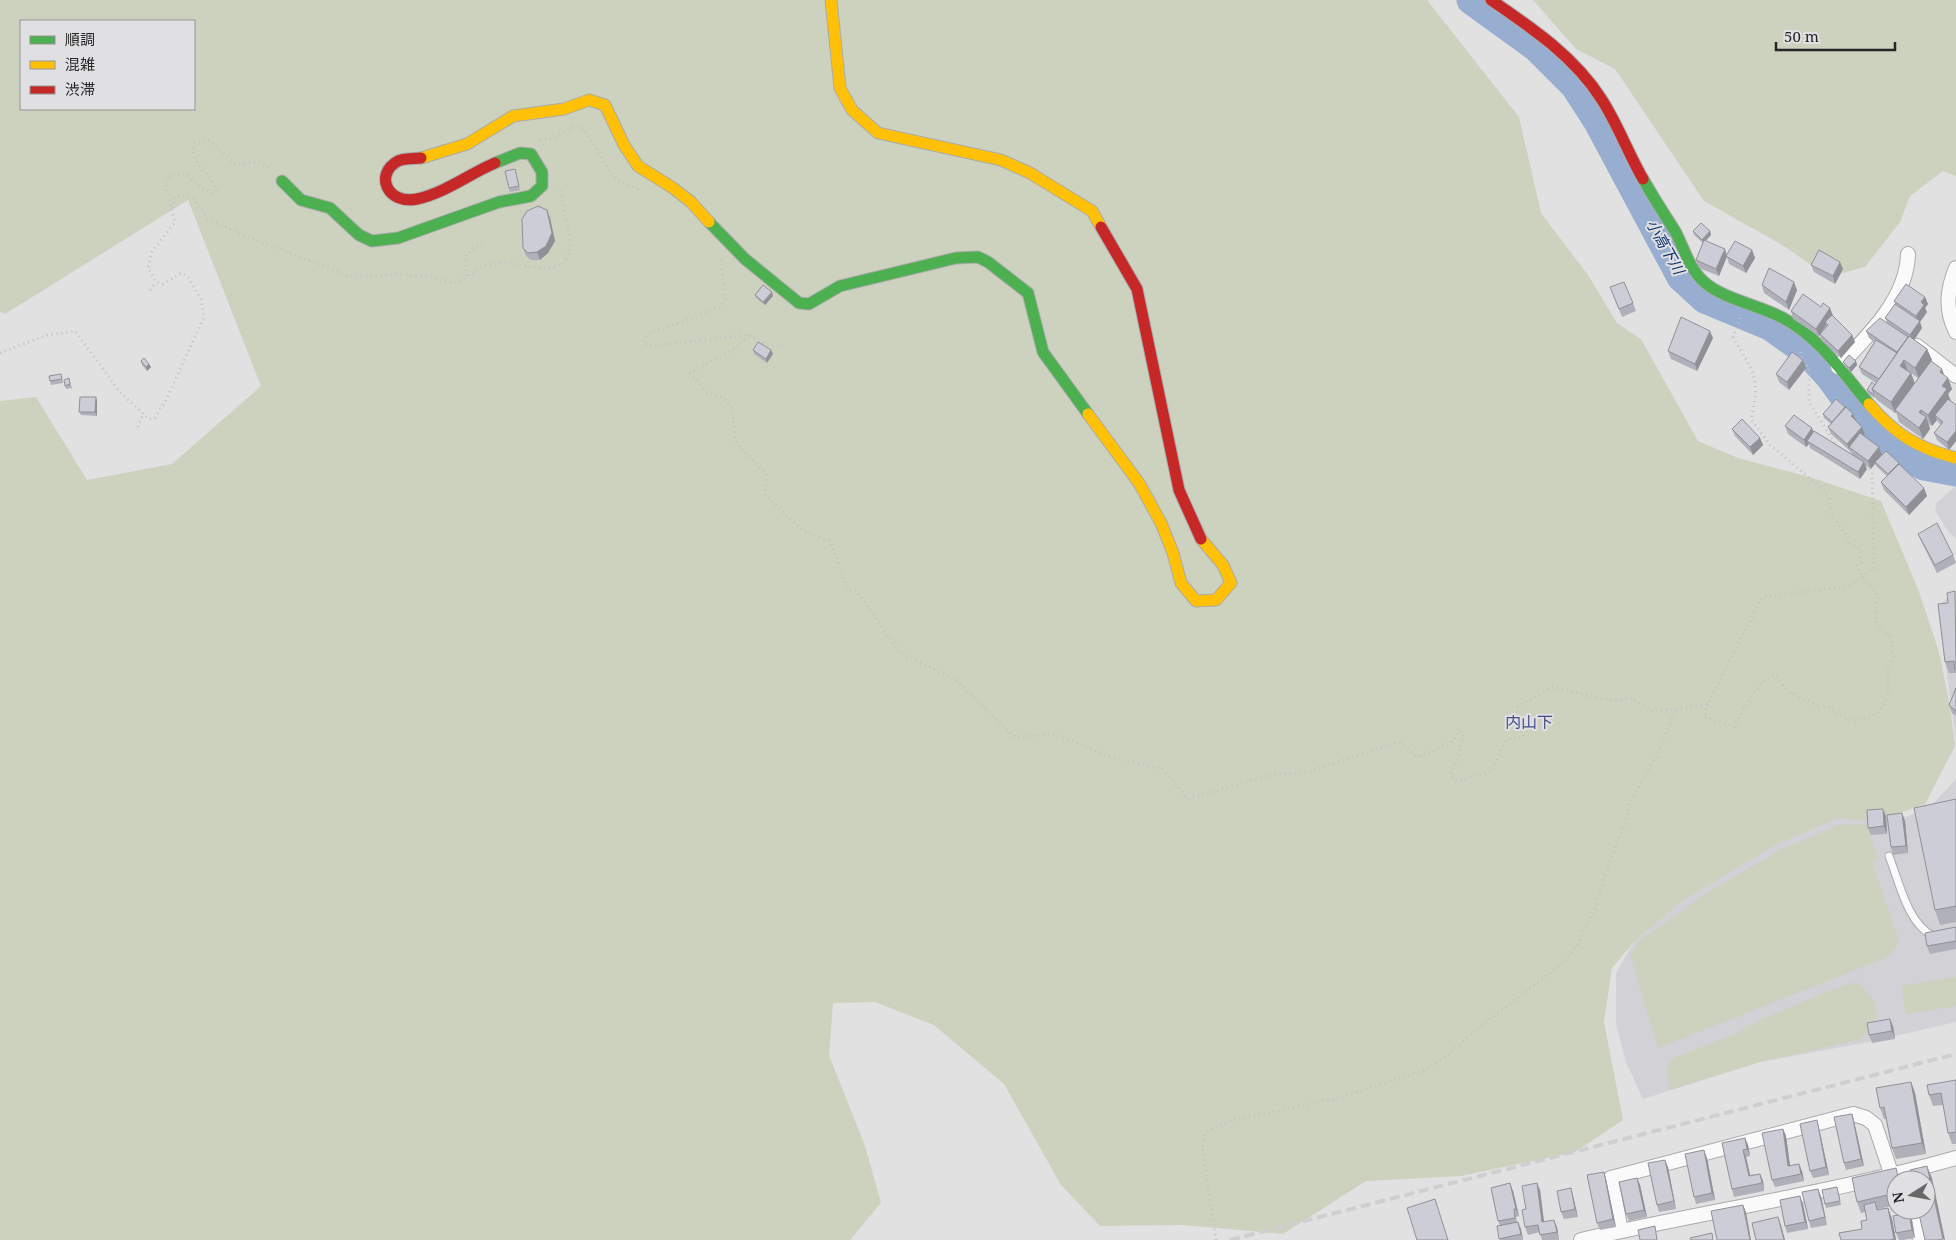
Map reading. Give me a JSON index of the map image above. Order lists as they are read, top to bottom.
{
  "districts": ["内山下"],
  "water": ["小高下川"],
  "legend": ["順調", "混雑", "渋滞"],
  "scale_bar": "50 m",
  "north": "left"
}
